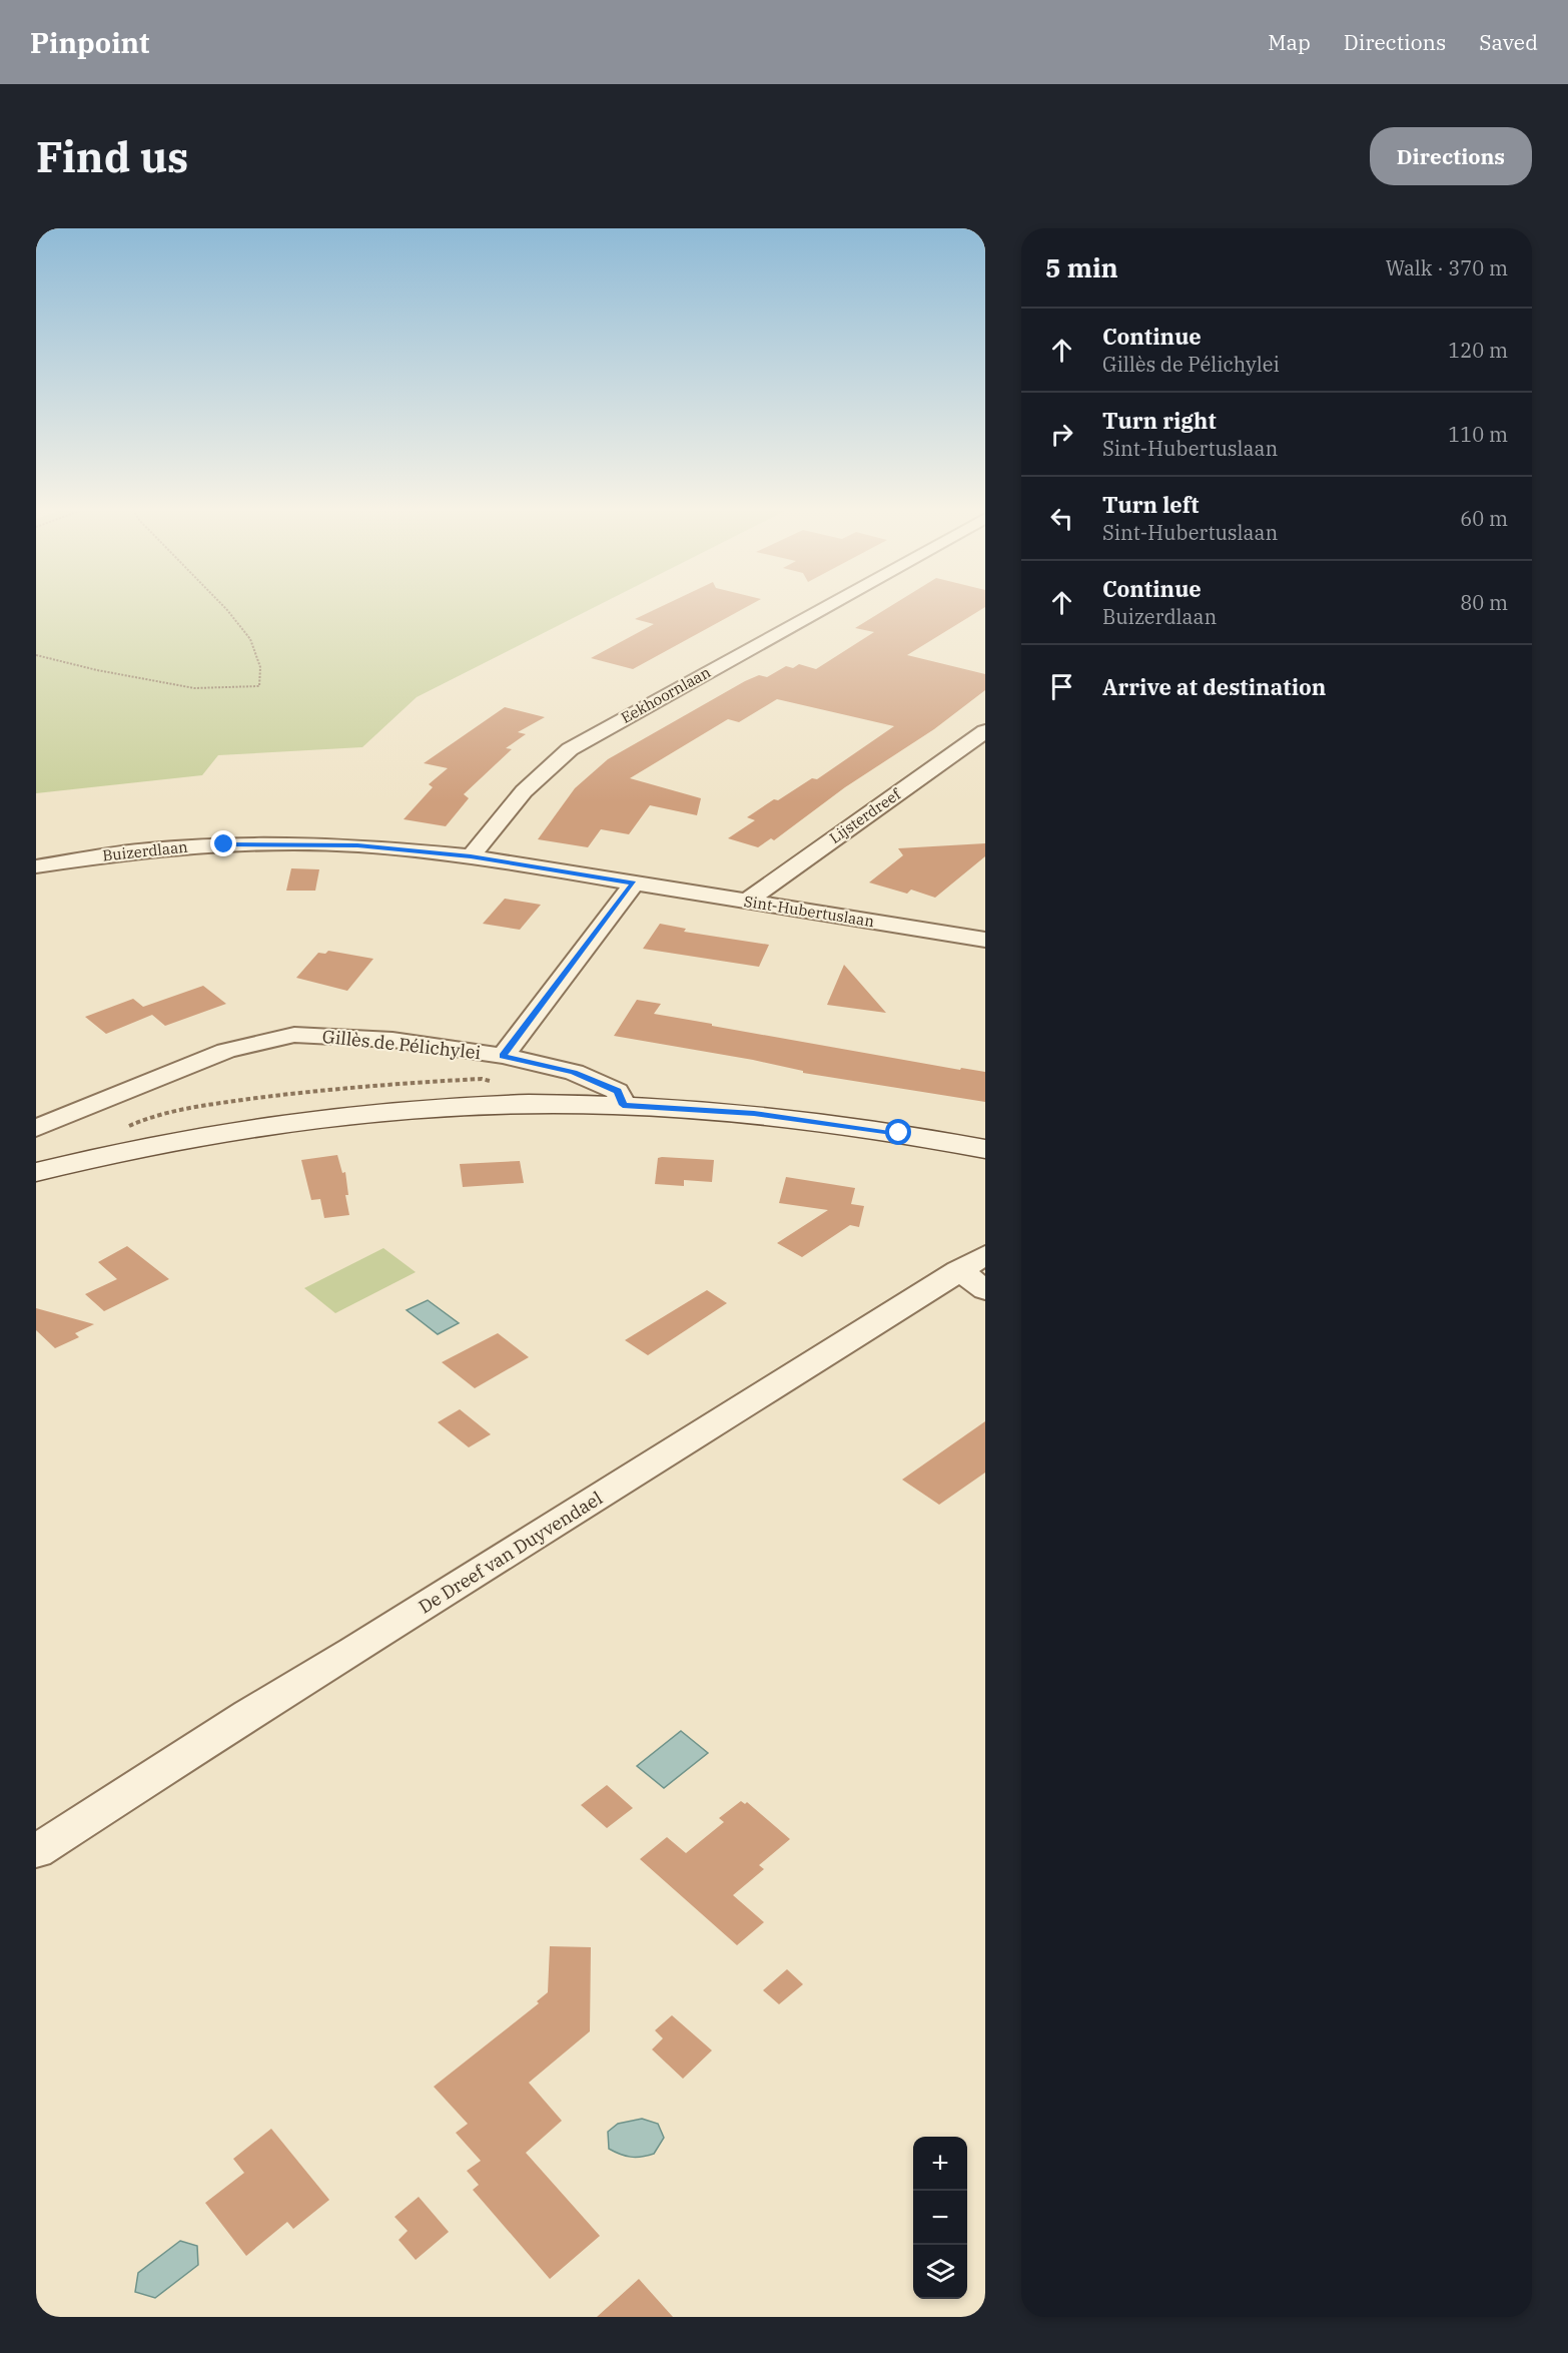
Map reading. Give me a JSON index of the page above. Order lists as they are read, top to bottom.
{
  "streets": {
    "street": [
      "Eekhoornlaan",
      "Lijsterdreef",
      "Buizerdlaan",
      "Sint-Hubertuslaan",
      "Gillès de Pélichylei",
      "De Dreef van Duyvendael"
    ]
  },
  "crossings": [
    ["Eekhoornlaan", "Buizerdlaan"],
    ["Eekhoornlaan", "Sint-Hubertuslaan"],
    ["Lijsterdreef", "Sint-Hubertuslaan"],
    ["Buizerdlaan", "Sint-Hubertuslaan"]
  ],
  "page": {
    "header": "Pinpoint",
    "nav": ["Map", "Directions", "Saved"],
    "buttons": "Directions",
    "title": "Find us",
    "heading": ["5 min", "Walk · 370 m"],
    "list": [
      ["Continue", "Gillès de Pélichylei", "120 m"],
      ["Turn right", "Sint-Hubertuslaan", "110 m"],
      ["Turn left", "Sint-Hubertuslaan", "60 m"],
      ["Continue", "Buizerdlaan", "80 m"],
      "Arrive at destination"
    ],
    "map_buttons": ["+", "−"]
  }
}
